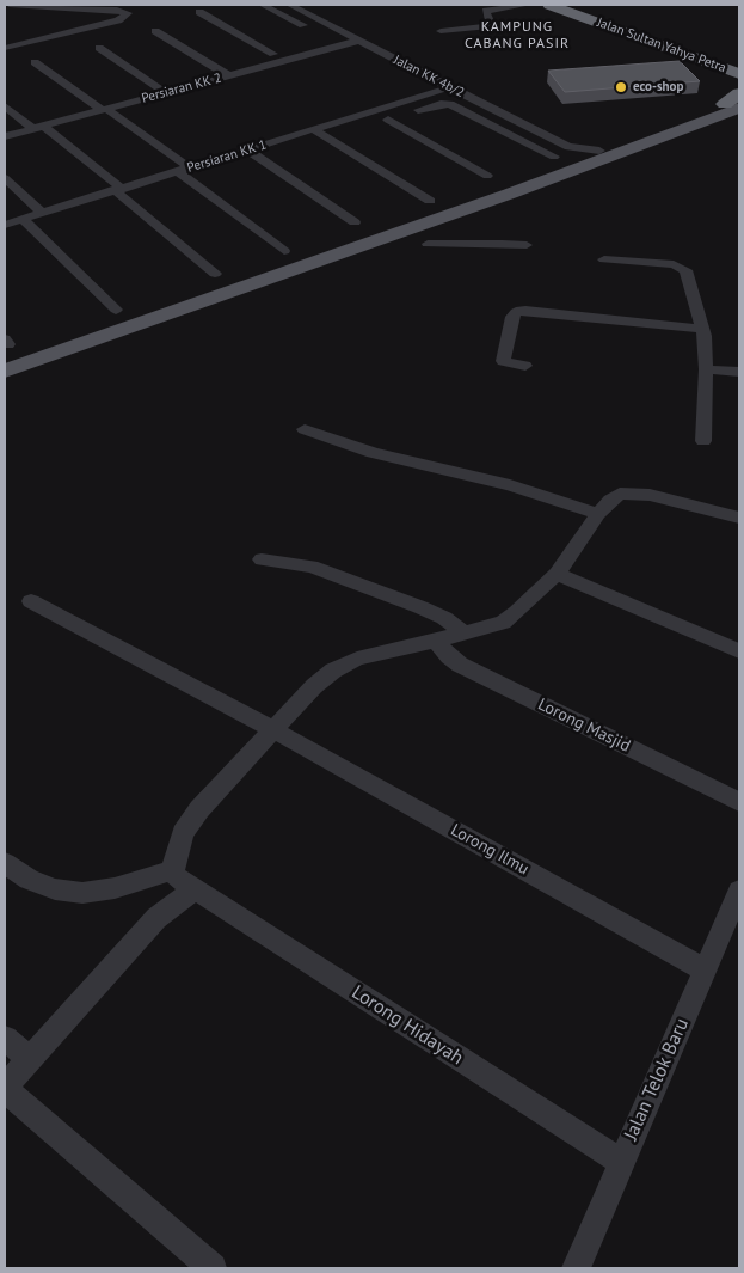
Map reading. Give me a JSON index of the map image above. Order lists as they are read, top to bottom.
{
  "streets": {
    "highway": ["Jalan Sultan Yahya Petra"],
    "street": [
      "Jalan KK 4b/2",
      "Persiaran KK 2",
      "Persiaran KK 1",
      "Lorong Masjid",
      "Lorong Ilmu",
      "Lorong Hidayah",
      "Jalan Telok Baru"
    ]
  },
  "crossings": [
    ["Jalan KK 4b/2", "Persiaran KK 2"],
    ["Jalan KK 4b/2", "Persiaran KK 1"],
    ["Lorong Ilmu", "Jalan Telok Baru"],
    ["Lorong Hidayah", "Jalan Telok Baru"]
  ],
  "districts": ["KAMPUNG CABANG PASIR"],
  "places": ["eco-shop"]
}
